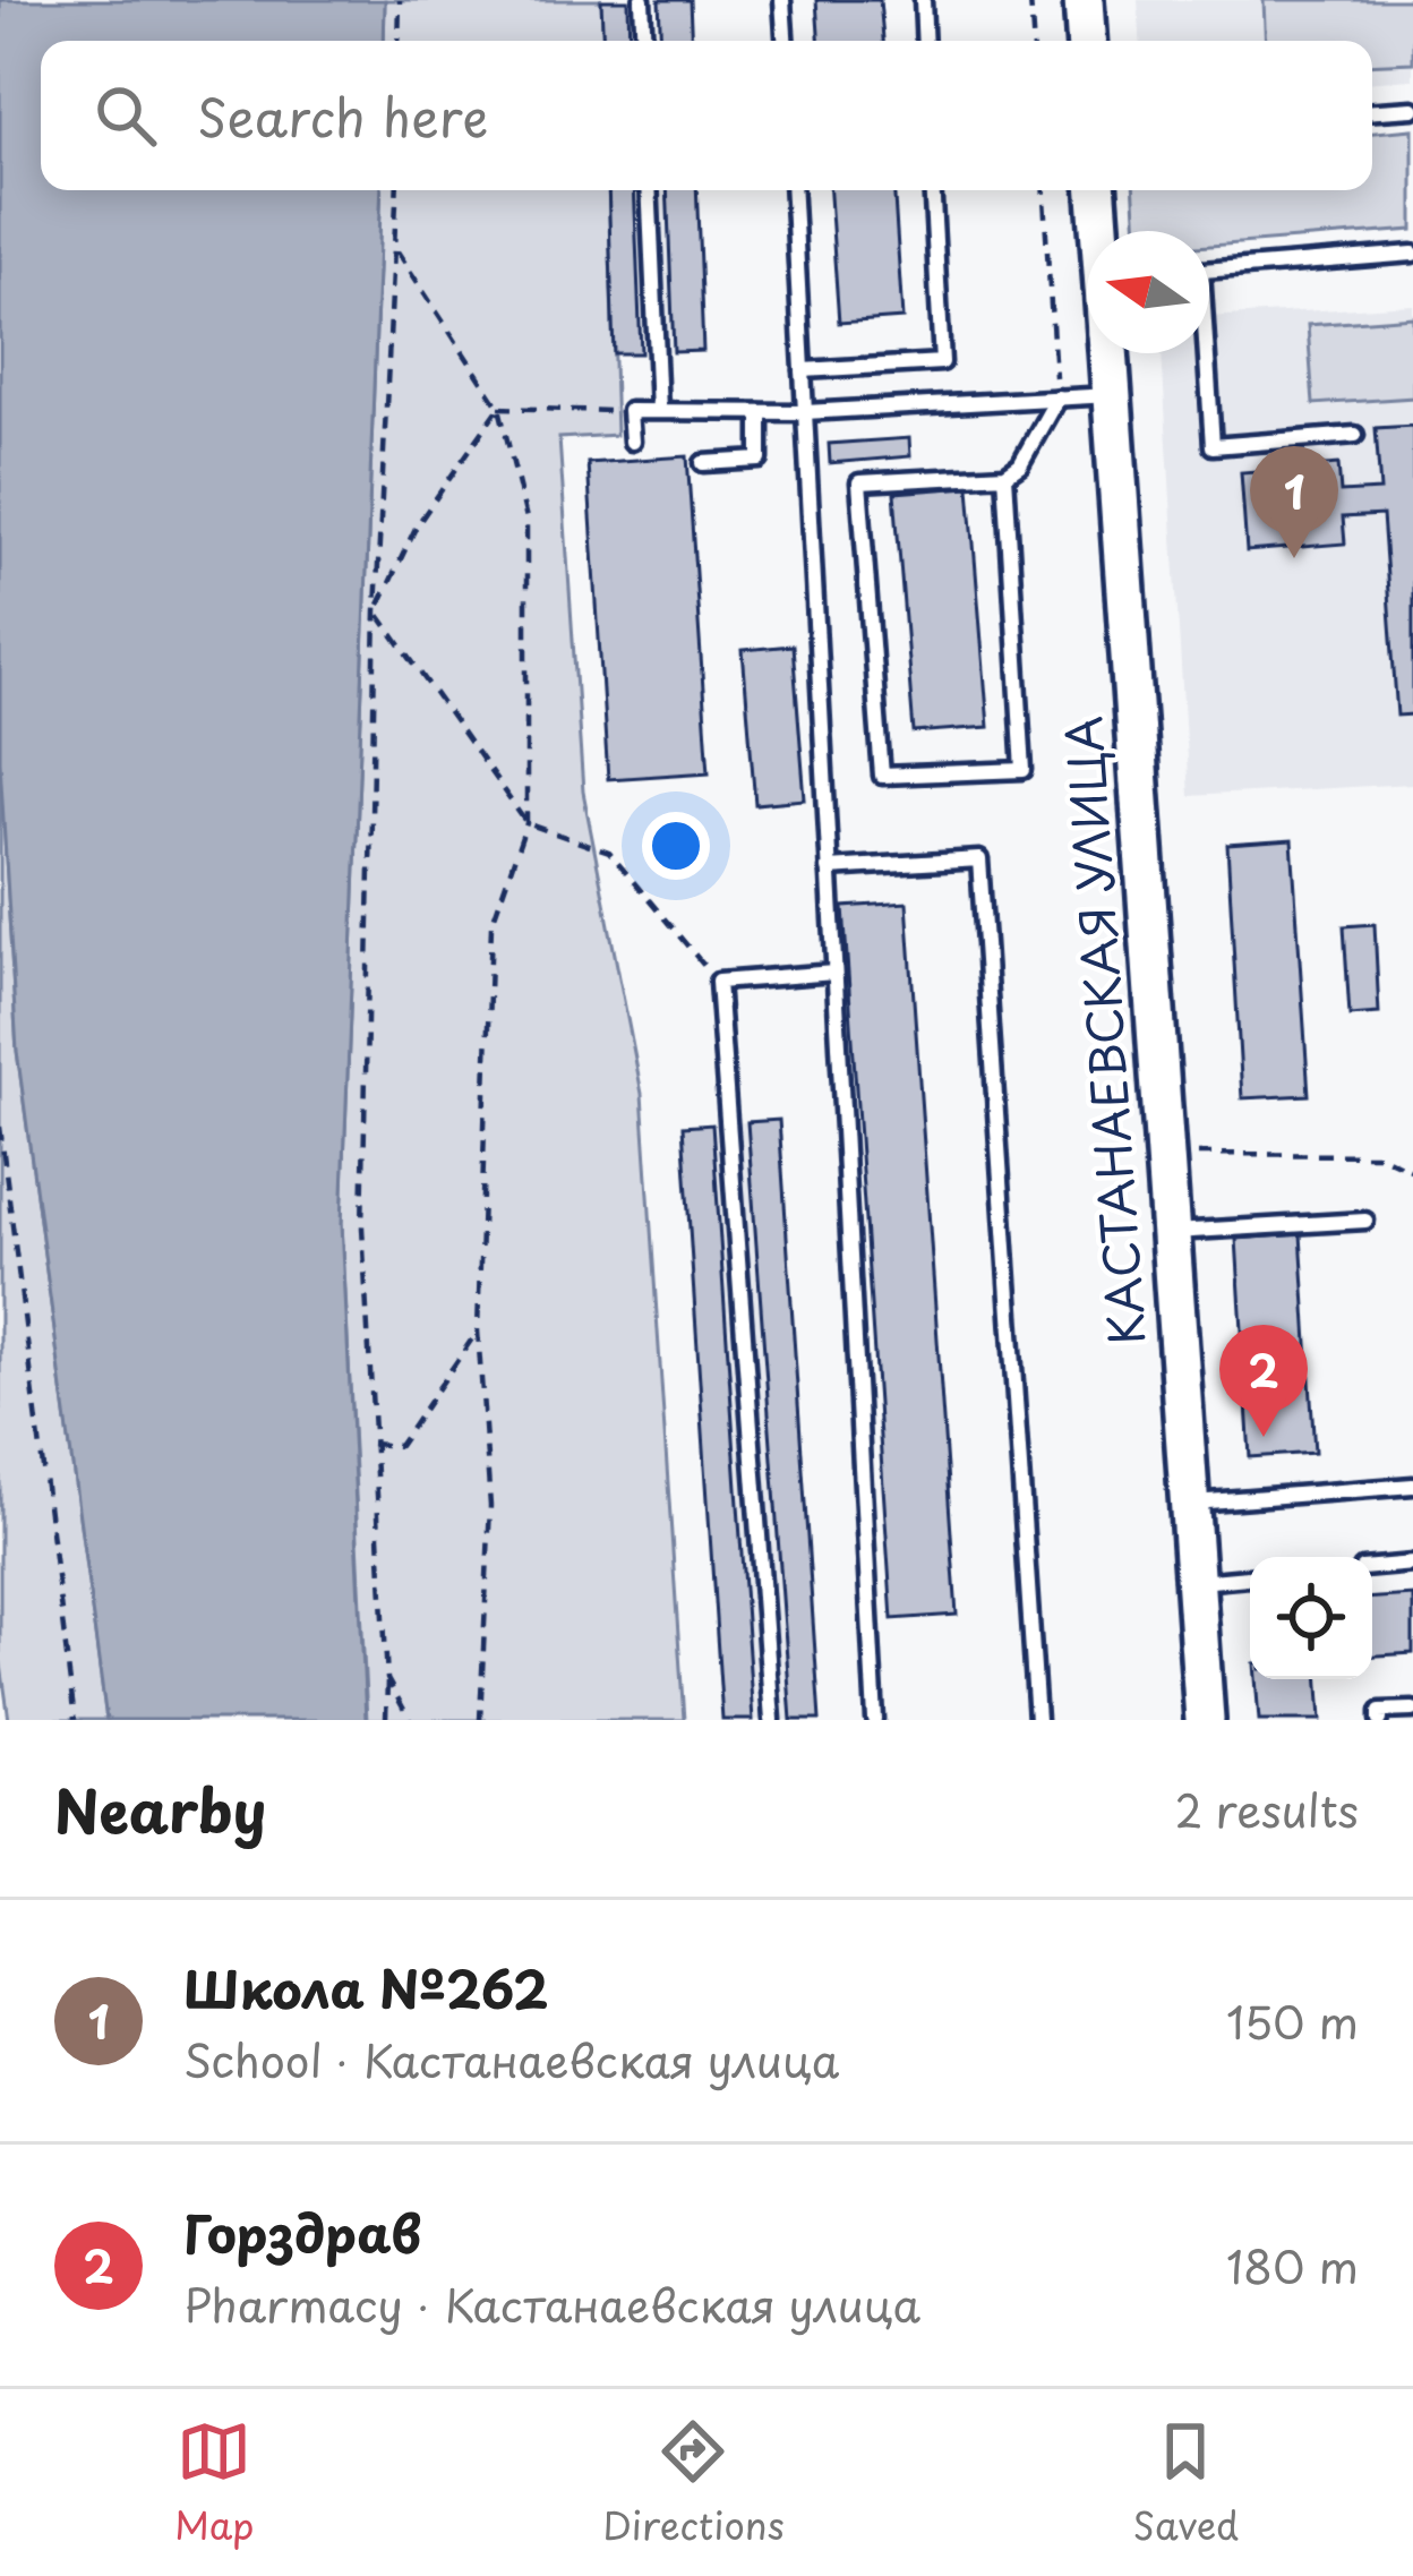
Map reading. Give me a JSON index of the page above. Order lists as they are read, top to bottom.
{
  "streets": {
    "street": ["КАСТАНАЕВСКАЯ УЛИЦА"]
  },
  "north": "left",
  "page": {
    "search": "Search here",
    "pins": ["1", "2"],
    "heading": ["Nearby", "2 results"],
    "list": [
      {
        "mark": "1",
        "name": "Школа №262",
        "note": "School · Кастанаевская улица",
        "value": "150 m"
      },
      {
        "mark": "2",
        "name": "Горздрав",
        "note": "Pharmacy · Кастанаевская улица",
        "value": "180 m"
      }
    ],
    "nav": ["Map", "Directions", "Saved"]
  }
}
